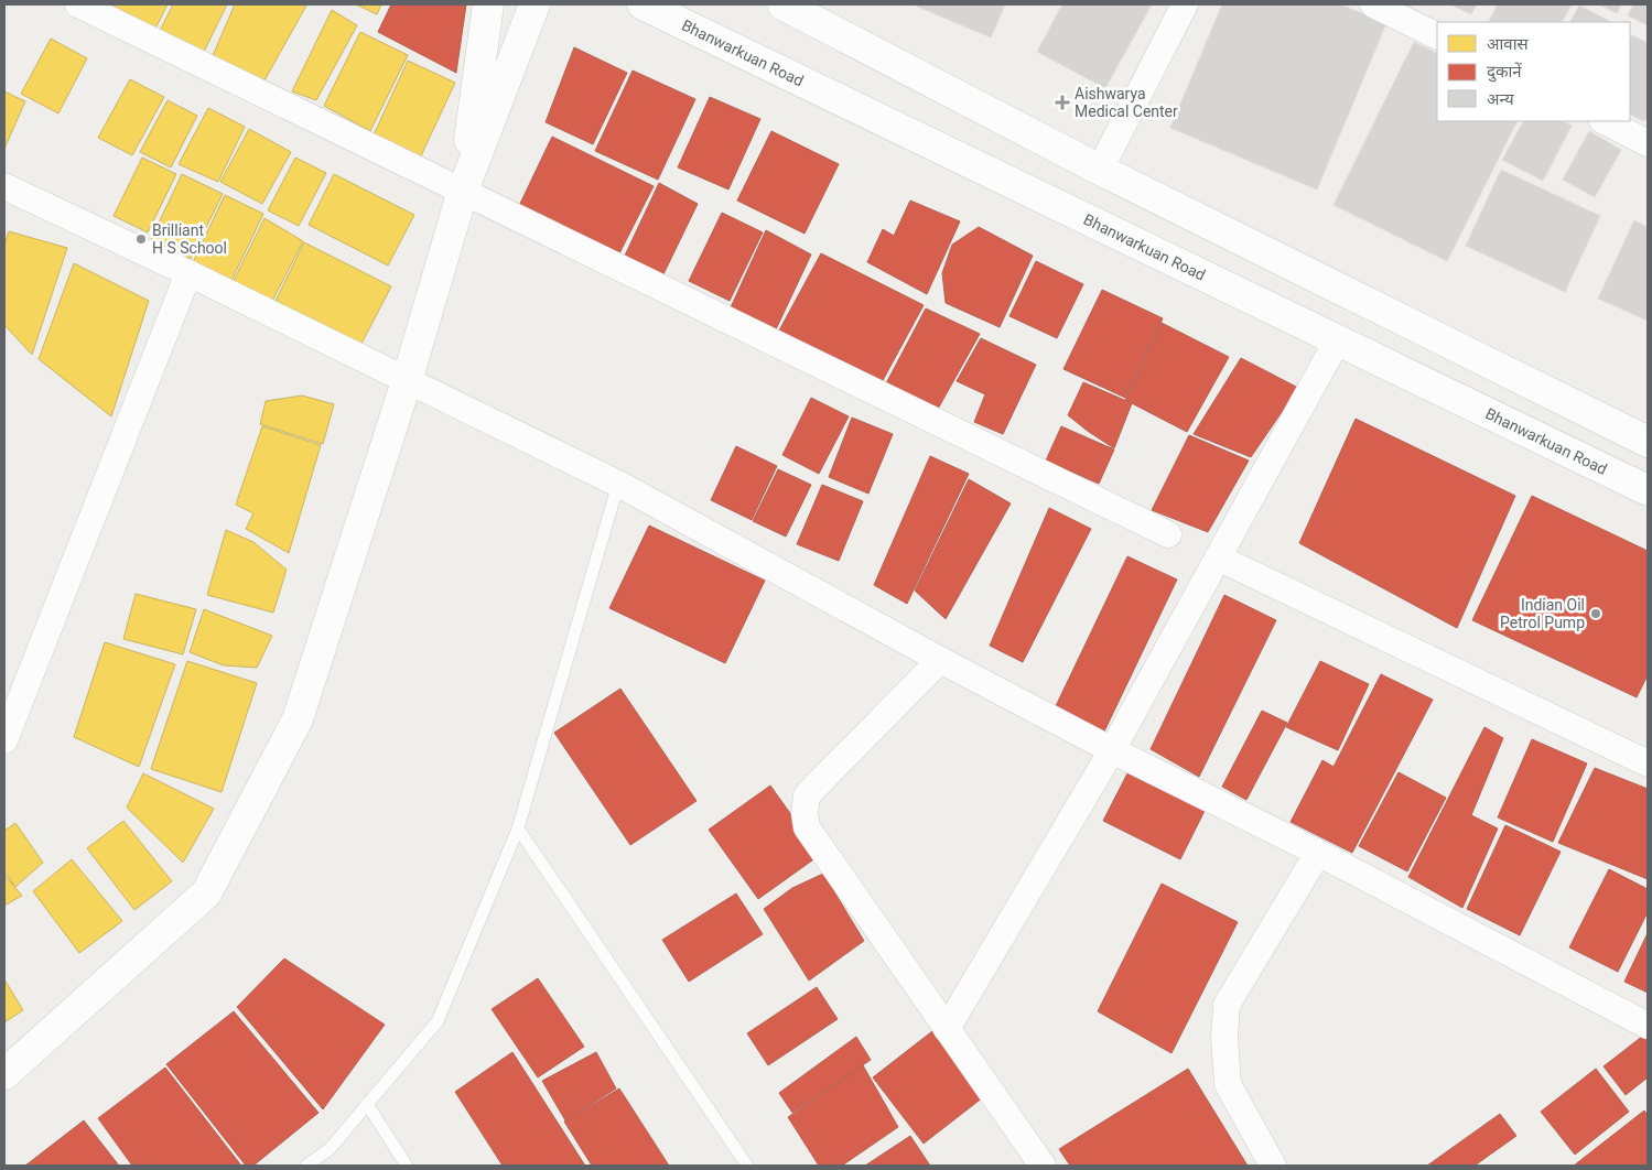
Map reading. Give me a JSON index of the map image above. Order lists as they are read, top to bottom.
{
  "streets": {
    "main road": ["Bhanwarkuan Road"]
  },
  "places": {
    "health": ["Aishwarya Medical Center"],
    "other": ["Brilliant H S School", "Indian Oil Petrol Pump"]
  },
  "legend": ["आवास", "दुकानें", "अन्य"]
}
